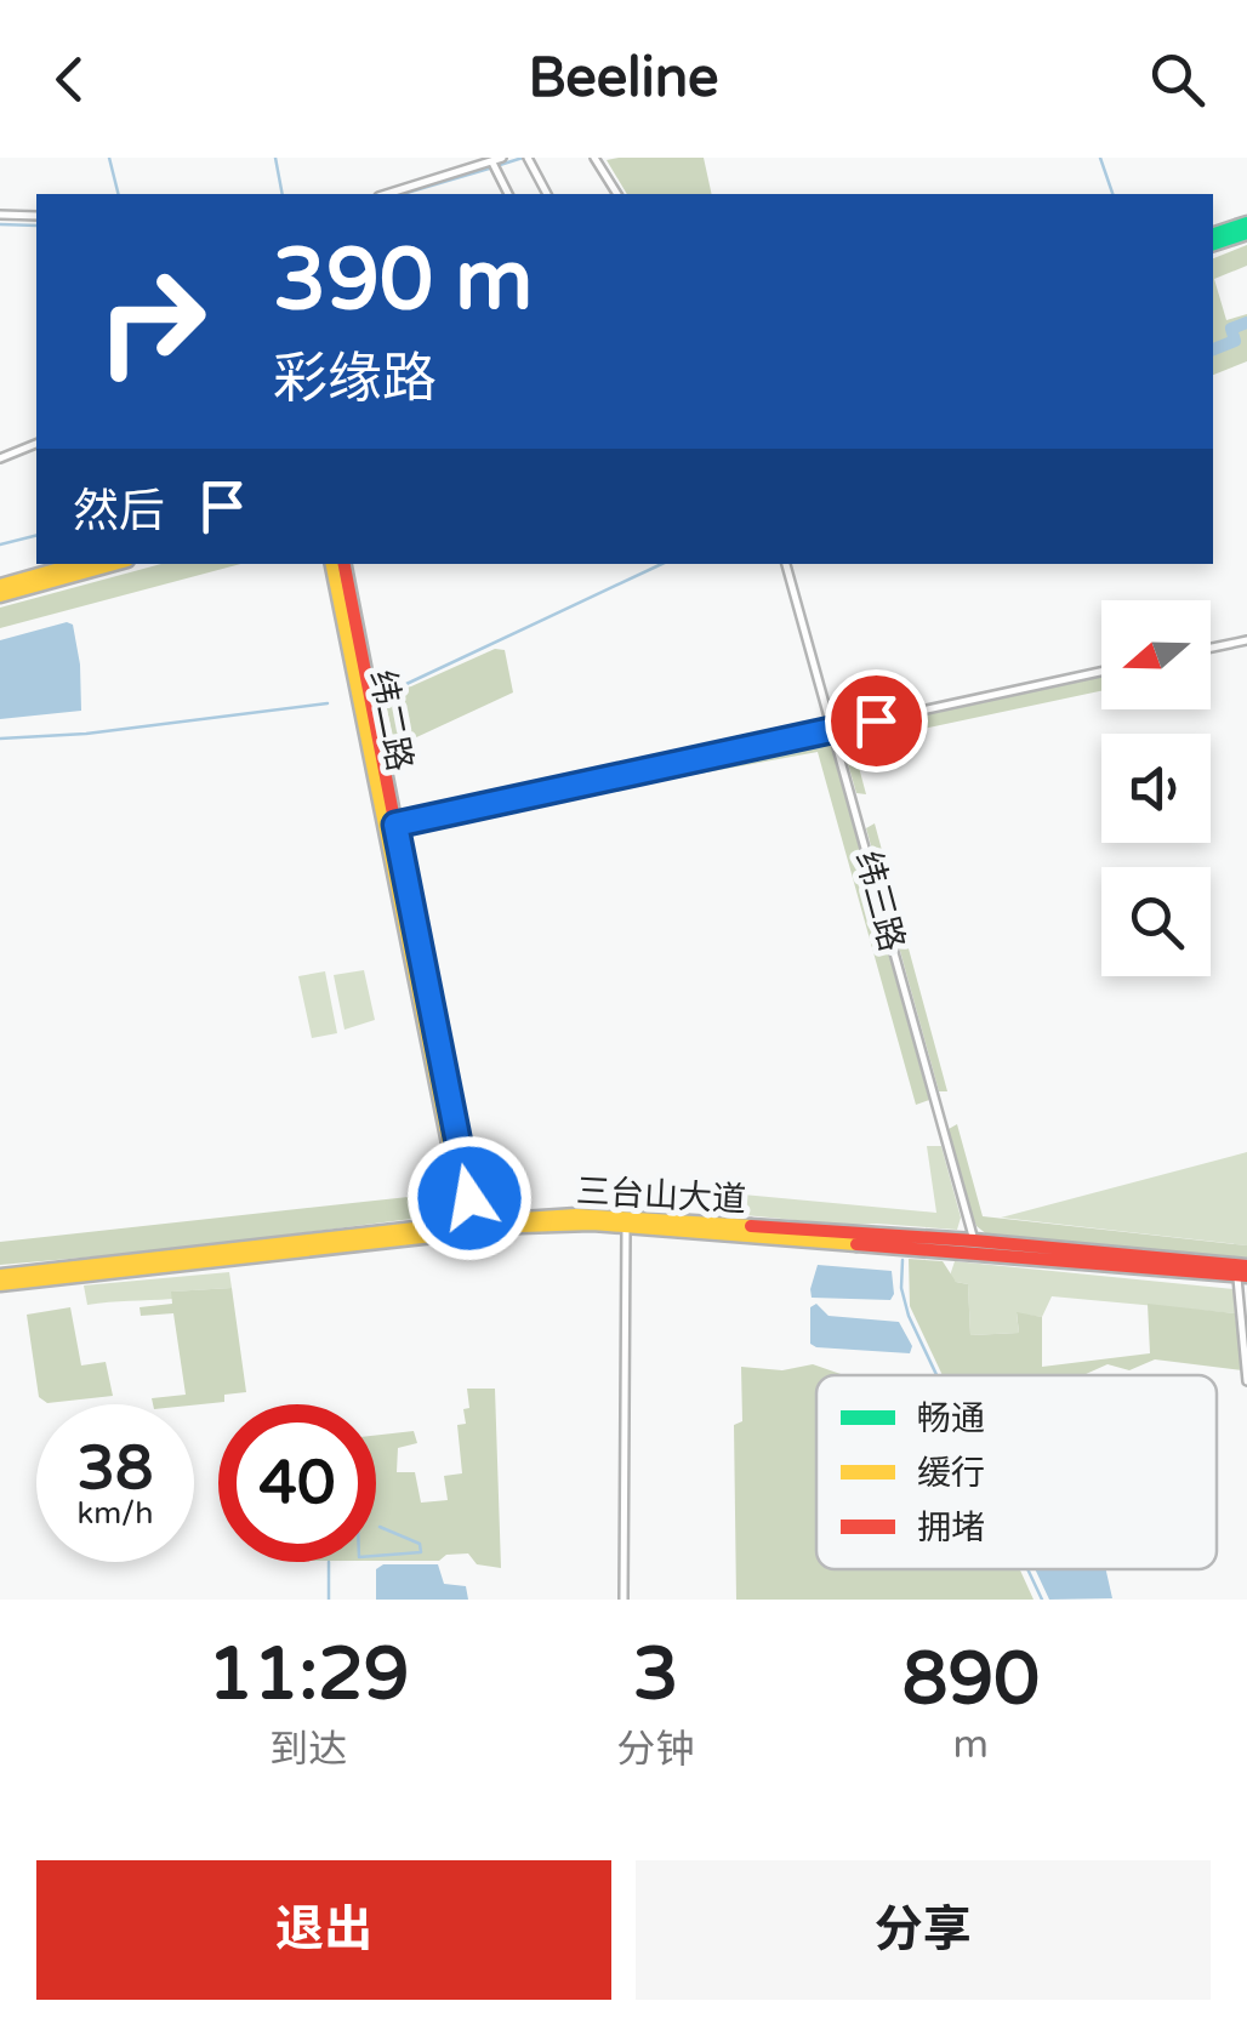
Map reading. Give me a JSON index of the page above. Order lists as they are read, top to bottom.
{
  "streets": {
    "main road": ["纬二路", "三台山大道"],
    "street": ["纬三路"]
  },
  "crossings": [
    ["纬二路", "三台山大道"],
    ["纬三路", "三台山大道"]
  ],
  "legend": ["畅通", "缓行", "拥堵"],
  "north": "left",
  "page": {
    "header": "Beeline",
    "turn": ["390 m", "彩缘路"],
    "then": "然后",
    "speed": "38 km/h",
    "limit": "40",
    "eta": [
      "11:29",
      "到达",
      "3",
      "分钟",
      "890",
      "m"
    ],
    "buttons": ["退出", "分享"]
  }
}
